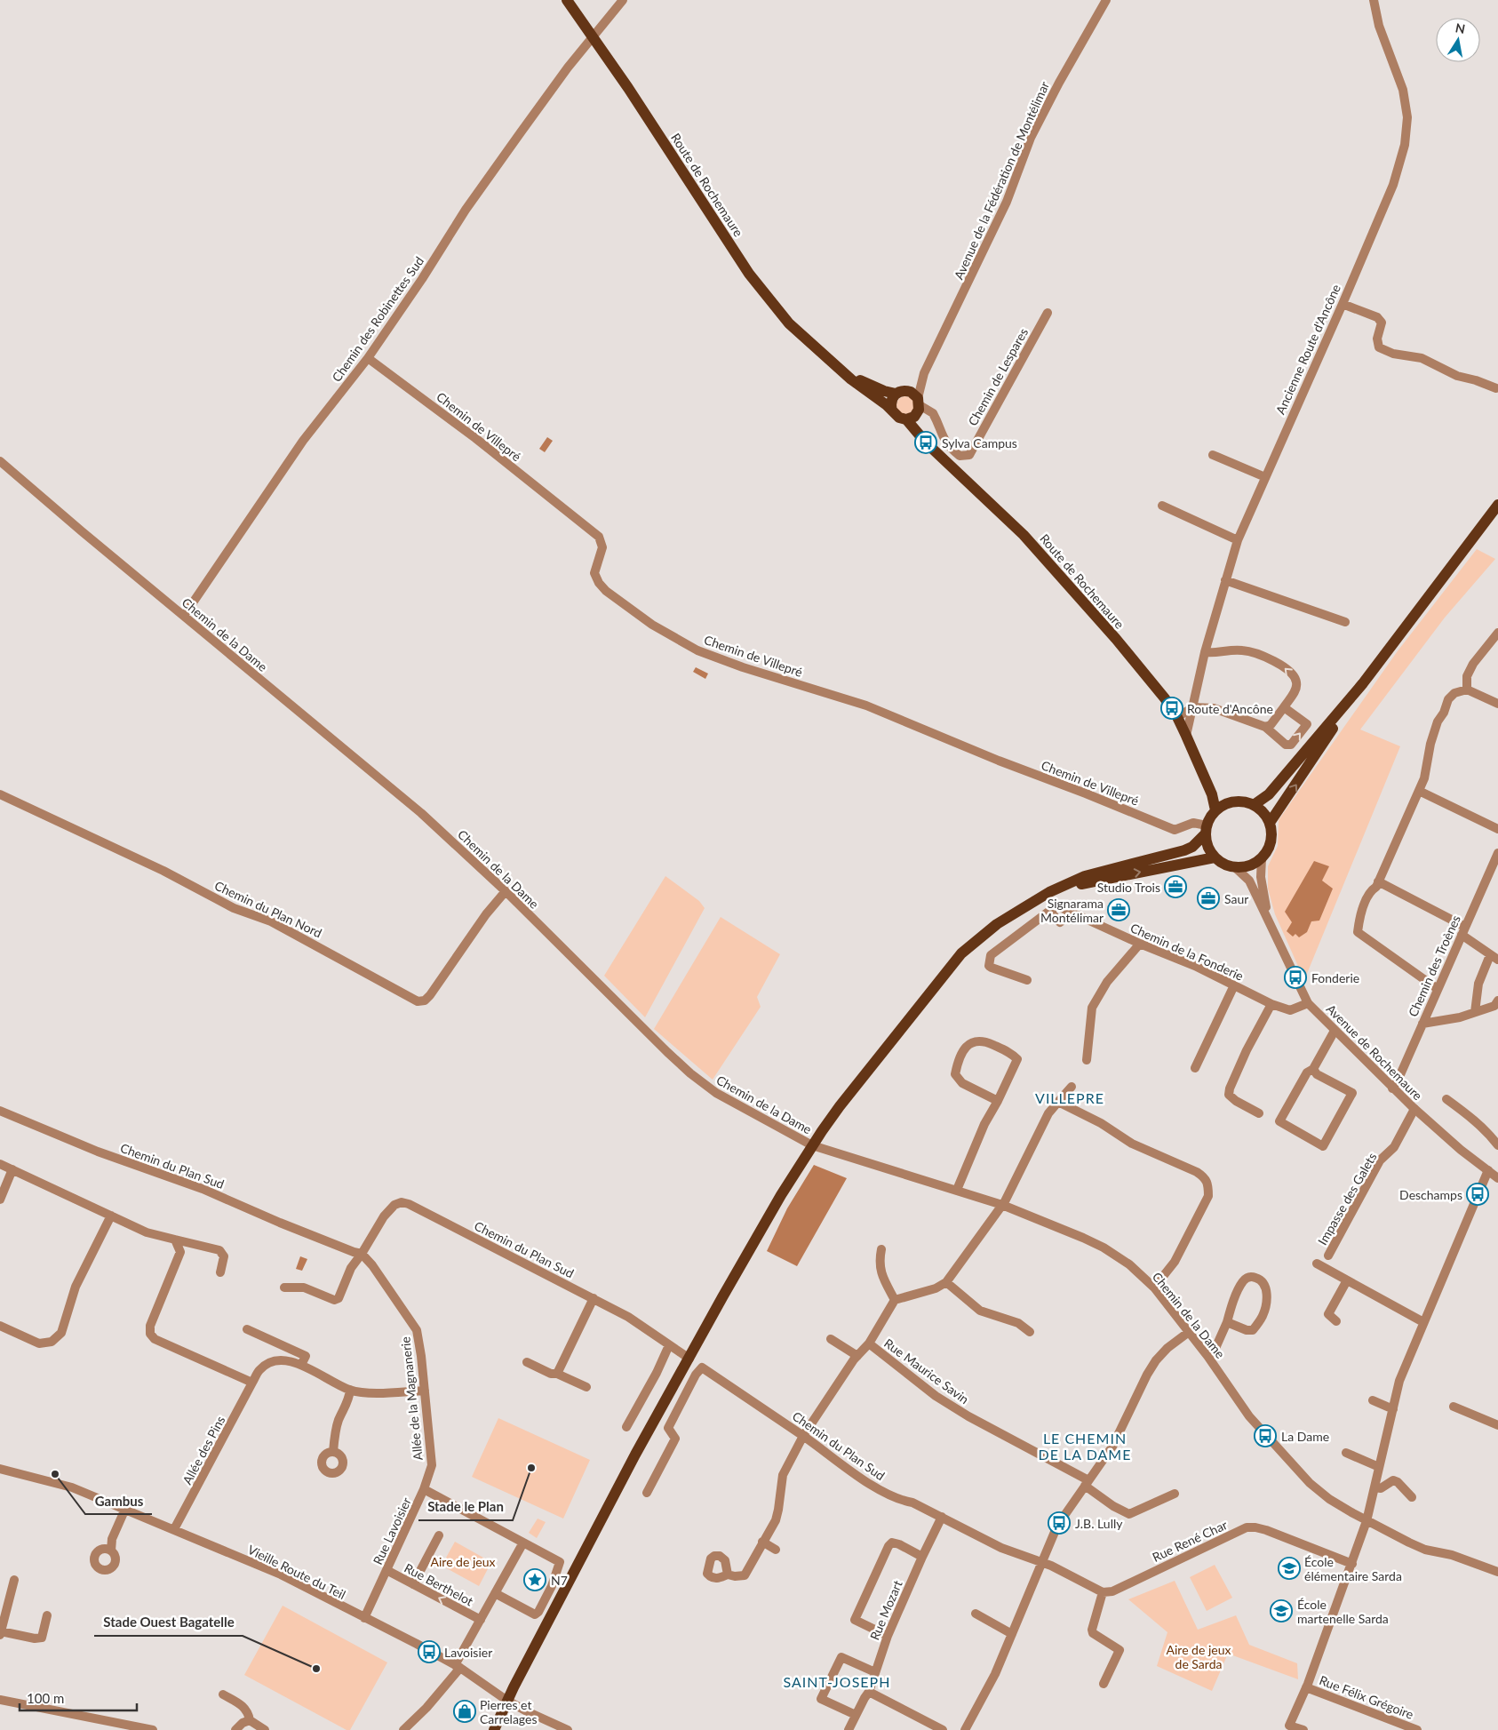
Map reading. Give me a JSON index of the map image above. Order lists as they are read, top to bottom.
{
  "streets": {
    "main road": ["Route de Rochemaure"],
    "street": [
      "Avenue de la Fédération de Montélimar",
      "Chemin des Robinettes Sud",
      "Ancienne Route d'Ancône",
      "Chemin de Lespares",
      "Chemin de Villepré",
      "Chemin de la Dame",
      "Chemin du Plan Nord",
      "Chemin de la Fonderie",
      "Chemin des Troènes",
      "Avenue de Rochemaure",
      "Chemin du Plan Sud",
      "Impasse des Galets",
      "Rue Maurice Savin",
      "Allée de la Magnanerie",
      "Allée des Pins",
      "Rue Lavoisier",
      "Rue René Char",
      "Vieille Route du Teil",
      "Rue Berthelot",
      "Rue Mozart",
      "Rue Félix Grégoire"
    ]
  },
  "crossings": [
    ["Avenue de la Fédération de Montélimar", "Route de Rochemaure"],
    ["Avenue de la Fédération de Montélimar", "Chemin de Lespares"],
    ["Route de Rochemaure", "Chemin des Robinettes Sud"],
    ["Route de Rochemaure", "Ancienne Route d'Ancône"],
    ["Route de Rochemaure", "Chemin de Lespares"],
    ["Route de Rochemaure", "Chemin de Villepré"],
    ["Route de Rochemaure", "Avenue de Rochemaure"],
    ["Chemin des Robinettes Sud", "Chemin de Villepré"],
    ["Chemin des Robinettes Sud", "Chemin de la Dame"],
    ["Chemin de Villepré", "Avenue de Rochemaure"],
    ["Chemin de la Dame", "Chemin du Plan Nord"],
    ["Chemin de la Fonderie", "Avenue de Rochemaure"],
    ["Chemin des Troènes", "Avenue de Rochemaure"],
    ["Avenue de Rochemaure", "Impasse des Galets"],
    ["Chemin du Plan Sud", "Allée de la Magnanerie"],
    ["Chemin du Plan Sud", "Rue Mozart"],
    ["Allée de la Magnanerie", "Rue Lavoisier"],
    ["Allée des Pins", "Vieille Route du Teil"],
    ["Rue Lavoisier", "Vieille Route du Teil"],
    ["Rue Lavoisier", "Rue Berthelot"]
  ],
  "one_way": ["Rue Berthelot"],
  "districts": ["VILLEPRE", "LE CHEMIN DE LA DAME", "SAINT-JOSEPH"],
  "parks": ["Aire de jeux", "Aire de jeux de Sarda"],
  "places": {
    "bus stop": [
      "Sylva Campus",
      "Route d'Ancône",
      "Fonderie",
      "Deschamps",
      "La Dame",
      "J.B. Lully",
      "Lavoisier"
    ],
    "office": ["Studio Trois", "Saur", "Signarama Montélimar"],
    "other": ["Stade le Plan", "Gambus", "Stade Ouest Bagatelle"],
    "school or university": ["École élémentaire Sarda", "École martenelle Sarda"],
    "place": ["N7"],
    "shop": ["Pierres et Carrelages"]
  },
  "scale_bar": "100 m",
  "north": "top"
}
